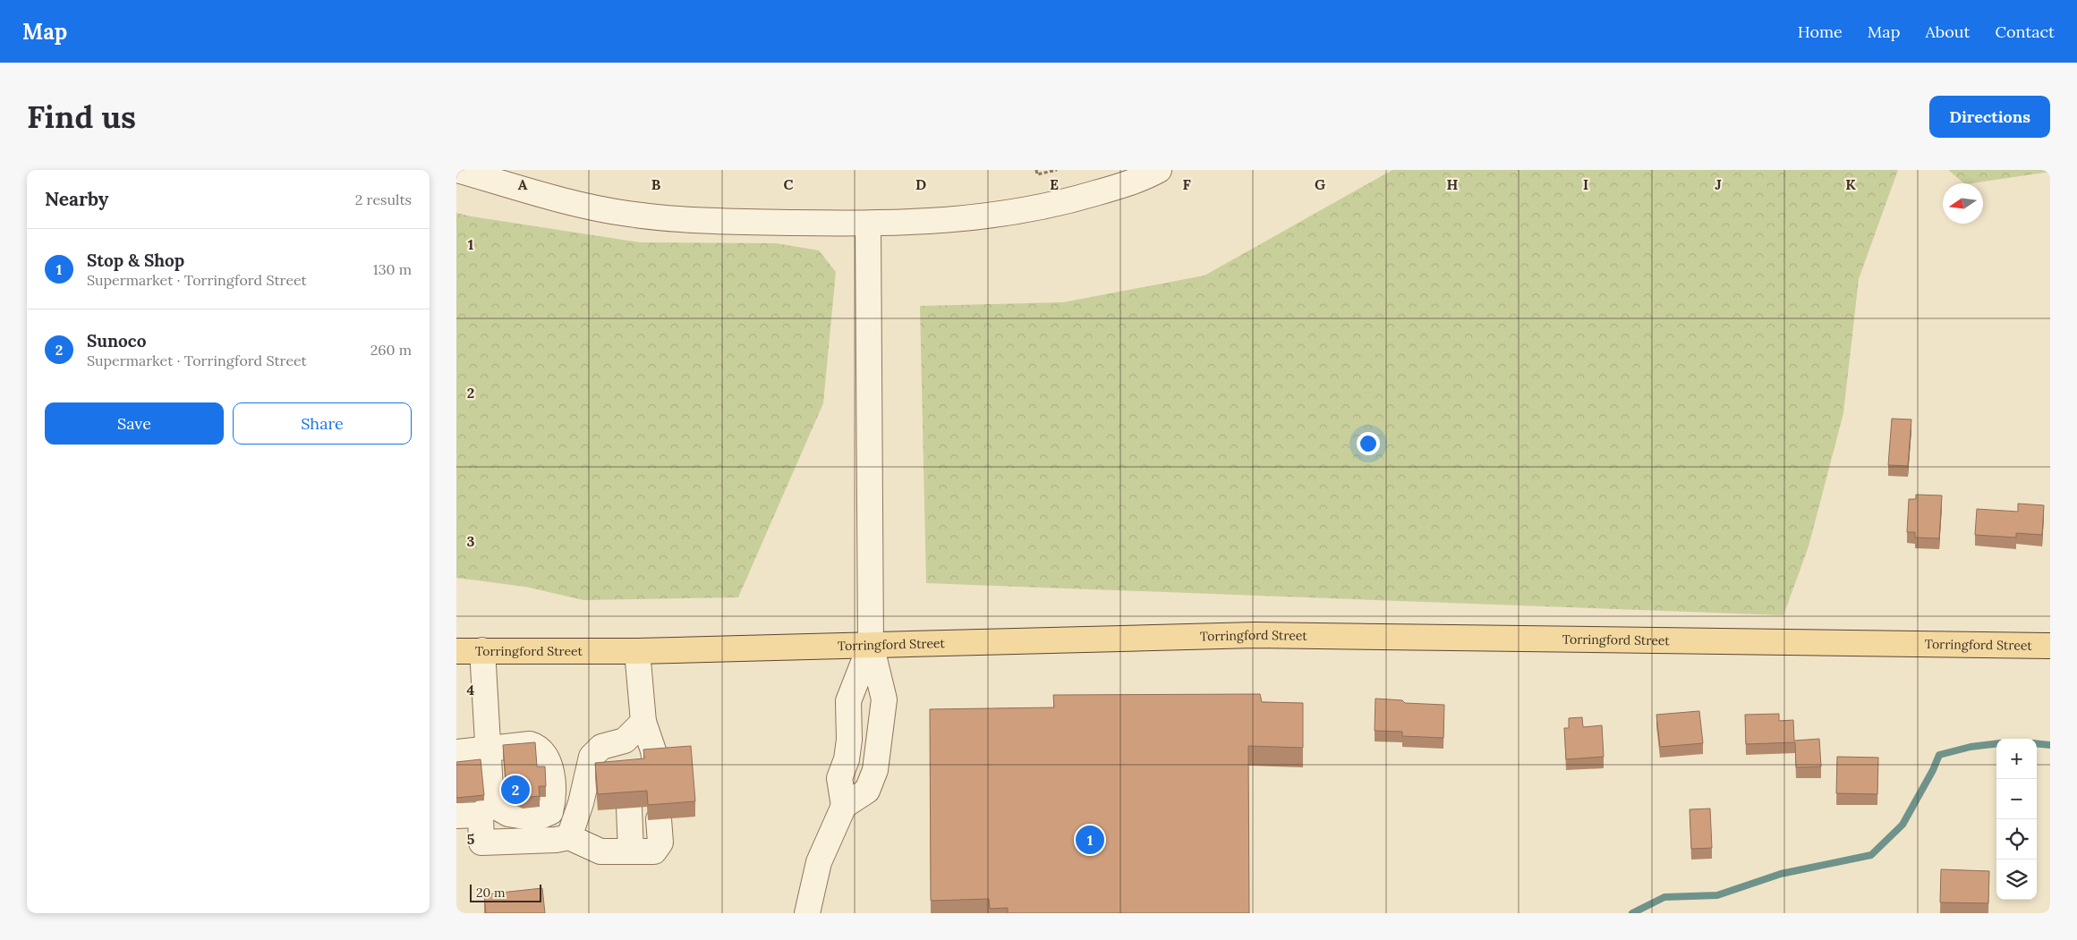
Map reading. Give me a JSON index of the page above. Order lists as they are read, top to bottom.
{
  "streets": {
    "main road": ["Torringford Street"]
  },
  "scale_bar": "20 m",
  "north": "left",
  "page": {
    "header": "Map",
    "nav": [
      "Home",
      "Map",
      "About",
      "Contact"
    ],
    "buttons": [
      "Directions",
      ["Save", "Share"]
    ],
    "title": "Find us",
    "heading": ["Nearby", "2 results"],
    "list": [
      {
        "mark": "1",
        "name": "Stop & Shop",
        "note": "Supermarket · Torringford Street",
        "value": "130 m"
      },
      {
        "mark": "2",
        "name": "Sunoco",
        "note": "Supermarket · Torringford Street",
        "value": "260 m"
      }
    ],
    "map_buttons": ["+", "−"],
    "pins": ["2", "1"],
    "scale": "20 m"
  },
  "grid": {
    "columns": [
      "A",
      "B",
      "C",
      "D",
      "E",
      "F",
      "G",
      "H",
      "I",
      "J",
      "K"
    ],
    "rows": [
      "1",
      "2",
      "3",
      "4",
      "5"
    ]
  }
}
